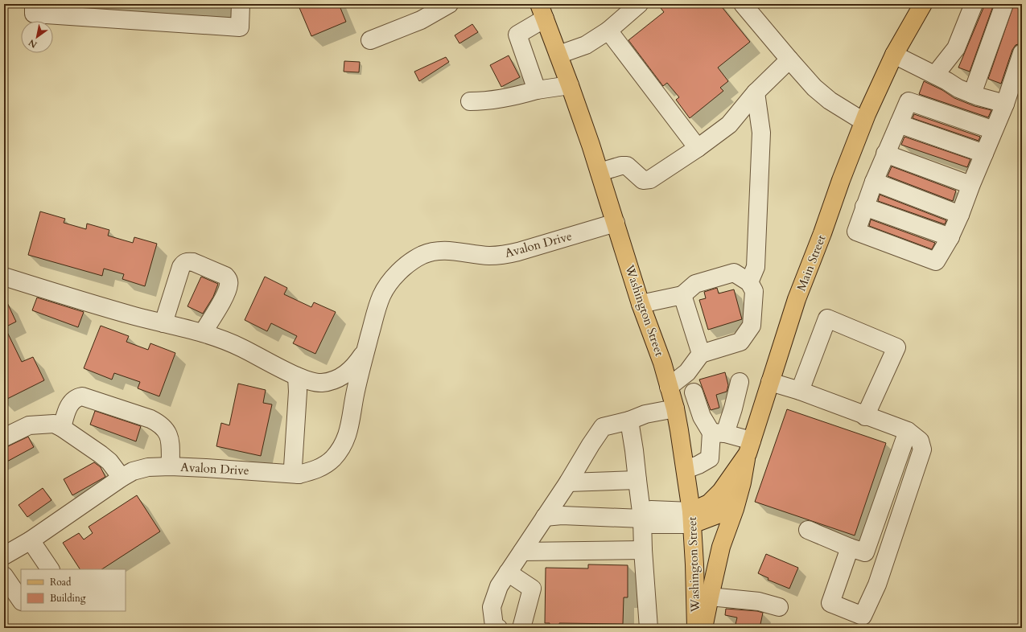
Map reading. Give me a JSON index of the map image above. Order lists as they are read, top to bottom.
{
  "streets": {
    "main road": ["Main Street", "Washington Street"],
    "street": ["Avalon Drive"]
  },
  "crossings": [
    ["Avalon Drive", "Washington Street"],
    ["Main Street", "Washington Street"]
  ],
  "legend": ["Road", "Building"],
  "north": "bottom left"
}
